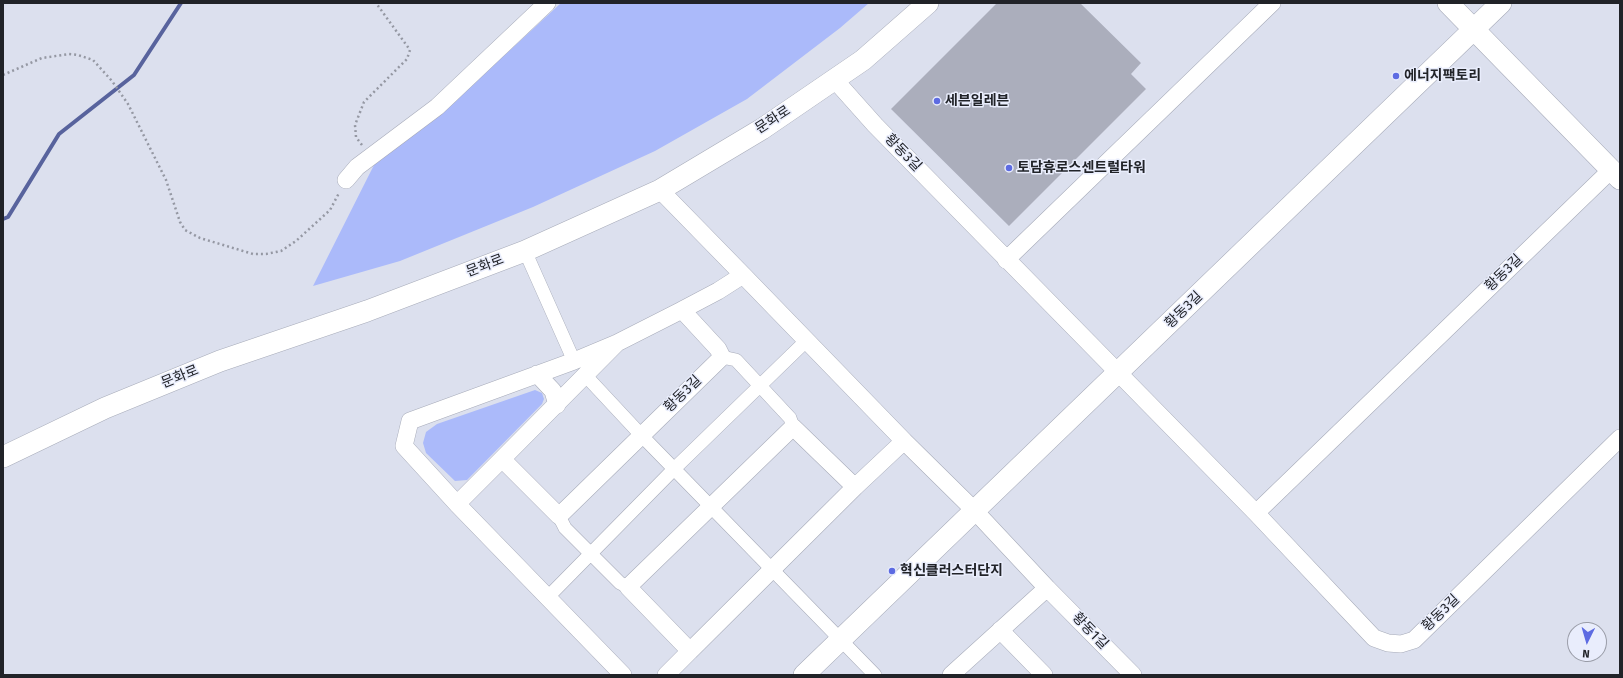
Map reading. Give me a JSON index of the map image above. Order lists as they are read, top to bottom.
{
  "streets": {
    "street": ["문화로", "황동3길", "황동1길"]
  },
  "crossings": [
    ["문화로", "황동3길"],
    ["황동3길", "황동1길"]
  ],
  "places": [
    "에너지팩토리",
    "세븐일레븐",
    "토담휴로스센트럴타워",
    "혁신클러스터단지"
  ],
  "north": "bottom"
}
